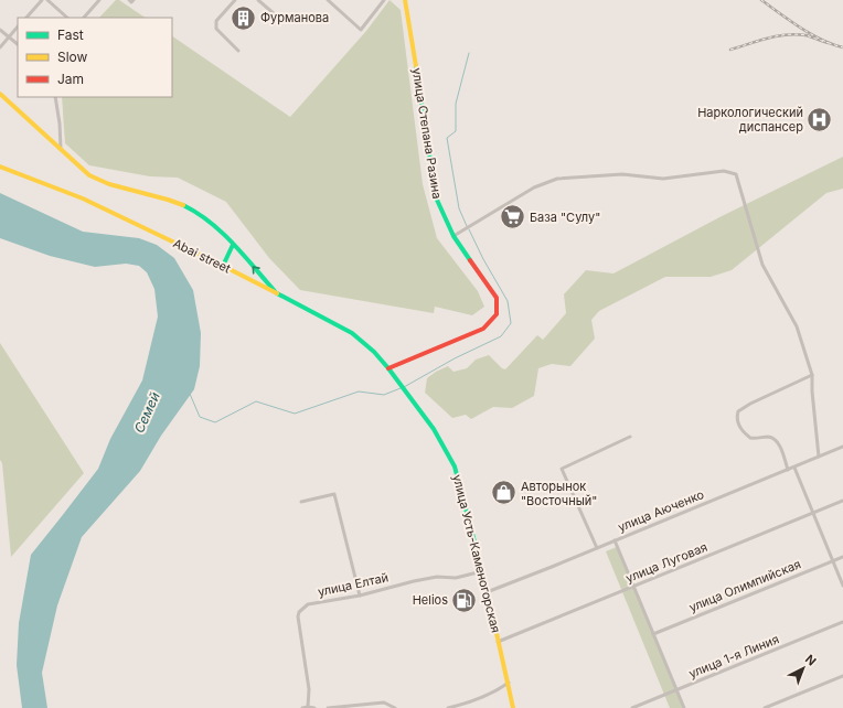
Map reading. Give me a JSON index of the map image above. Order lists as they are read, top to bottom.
{
  "streets": {
    "main road": ["улица Степана Разина", "Abai street", "улица Усть-Каменогорская"],
    "street": [
      "улица Аюченко",
      "улица Луговая",
      "улица Елтай",
      "улица Олимпийская",
      "улица 1-я Линия"
    ]
  },
  "crossings": [
    ["улица Степана Разина", "Abai street"],
    ["Abai street", "улица Усть-Каменогорская"],
    ["улица Аюченко", "улица Усть-Каменогорская"],
    ["улица Усть-Каменогорская", "улица Луговая"],
    ["улица Усть-Каменогорская", "улица Елтай"]
  ],
  "water": ["Семей"],
  "places": {
    "building": ["Фурманова"],
    "hospital": ["Наркологический диспансер"],
    "supermarket": ["База \"Сулу\""],
    "shop": ["Авторынок \"Восточный\""],
    "fuel station": ["Helios"]
  },
  "legend": ["Fast", "Slow", "Jam"],
  "north": "top right"
}
